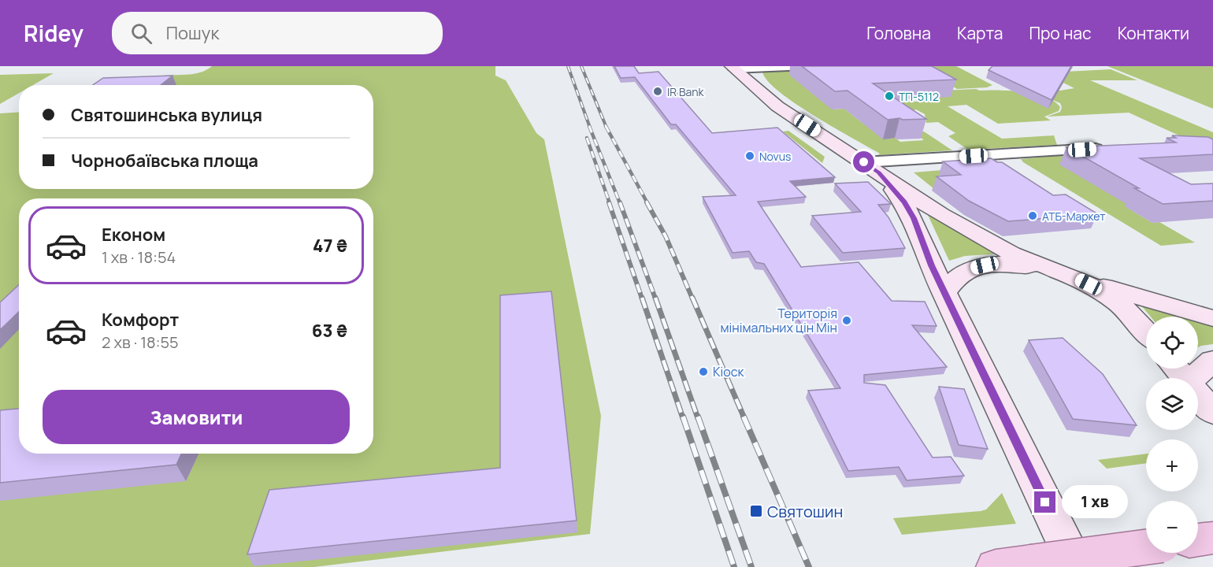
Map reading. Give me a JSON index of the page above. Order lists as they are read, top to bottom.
{
  "places": {
    "other": [
      "IR Bank",
      "ТП-5112",
      "Novus",
      "АТБ-Маркет",
      "Територія мінімальних цін Мін",
      "Кіоск"
    ],
    "transit": ["Святошин"]
  },
  "page": {
    "header": "Ridey",
    "search": "Пошук",
    "nav": [
      "Головна",
      "Карта",
      "Про нас",
      "Контакти"
    ],
    "banner": ["Святошинська вулиця", "Чорнобаївська площа"],
    "list": [
      {
        "name": "Економ",
        "note": "1 хв · 18:54",
        "value": "47 ₴"
      },
      {
        "name": "Комфорт",
        "note": "2 хв · 18:55",
        "value": "63 ₴"
      }
    ],
    "map_buttons": ["+", "−"],
    "buttons": "Замовити",
    "bubble": "1 хв"
  }
}
